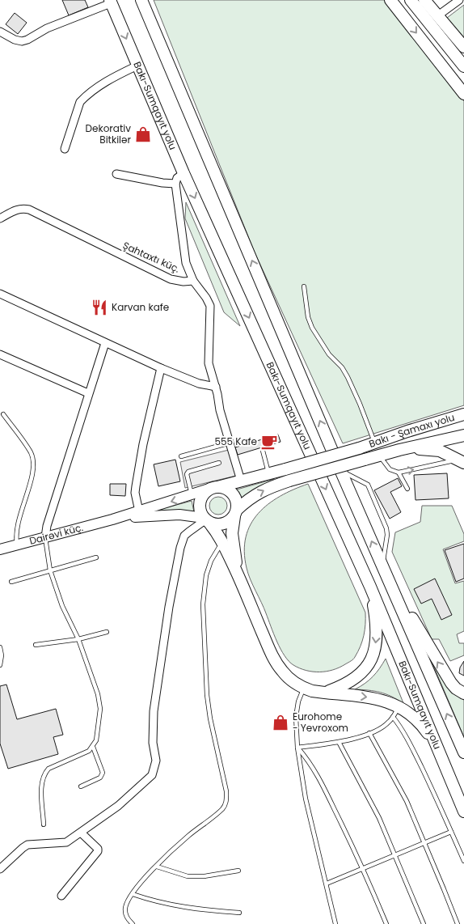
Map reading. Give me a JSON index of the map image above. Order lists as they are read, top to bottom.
{
  "streets": {
    "highway": ["Bakı-Sumqayıt yolu", "Bakı - Şamaxı yolu"],
    "main road": ["Dairəvi küç."],
    "street": ["Şahtaxtı küç."]
  },
  "crossings": [
    ["Bakı - Şamaxı yolu", "Dairəvi küç."]
  ],
  "places": {
    "shop": ["Dekorativ Bitkilər", "Eurohome - Yevroxom"],
    "restaurant": ["Karvan kafe"],
    "cafe": ["555 Kafe"]
  }
}
